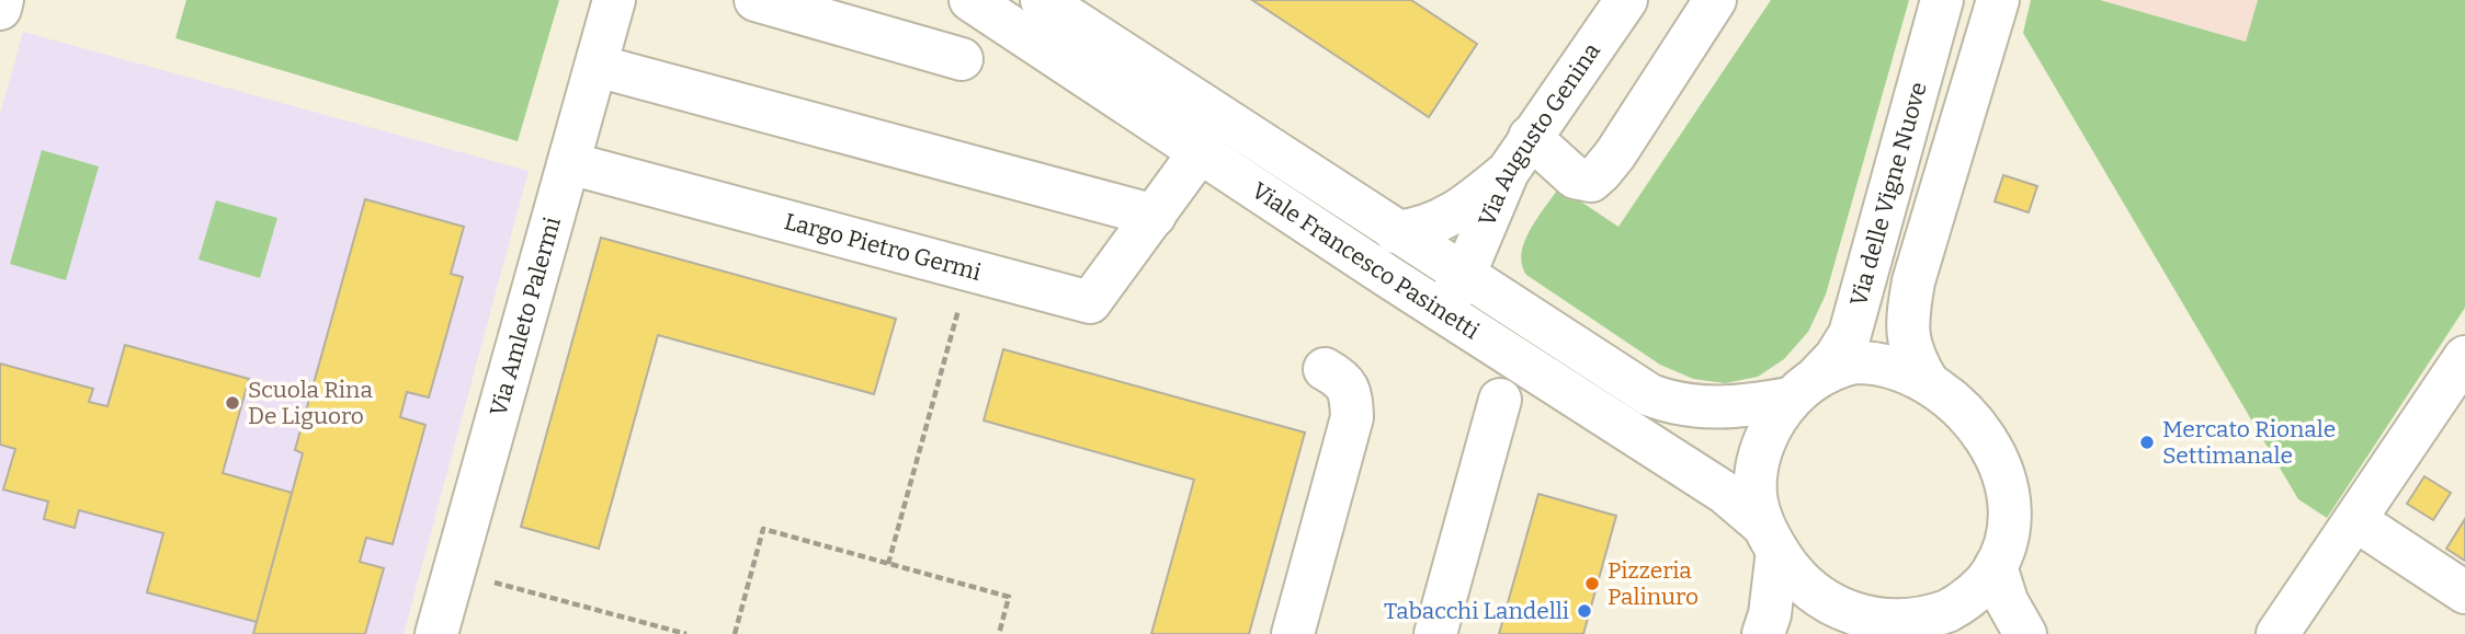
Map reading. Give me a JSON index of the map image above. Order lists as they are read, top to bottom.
{
  "streets": {
    "street": [
      "Via Augusto Genina",
      "Via delle Vigne Nuove",
      "Largo Pietro Germi",
      "Viale Francesco Pasinetti",
      "Via Amleto Palermi"
    ]
  },
  "crossings": [
    ["Via Augusto Genina", "Viale Francesco Pasinetti"],
    ["Via delle Vigne Nuove", "Viale Francesco Pasinetti"],
    ["Largo Pietro Germi", "Viale Francesco Pasinetti"],
    ["Largo Pietro Germi", "Via Amleto Palermi"]
  ],
  "places": [
    "Scuola Rina De Liguoro",
    "Mercato Rionale Settimanale",
    "Pizzeria Palinuro",
    "Tabacchi Landelli"
  ]
}
